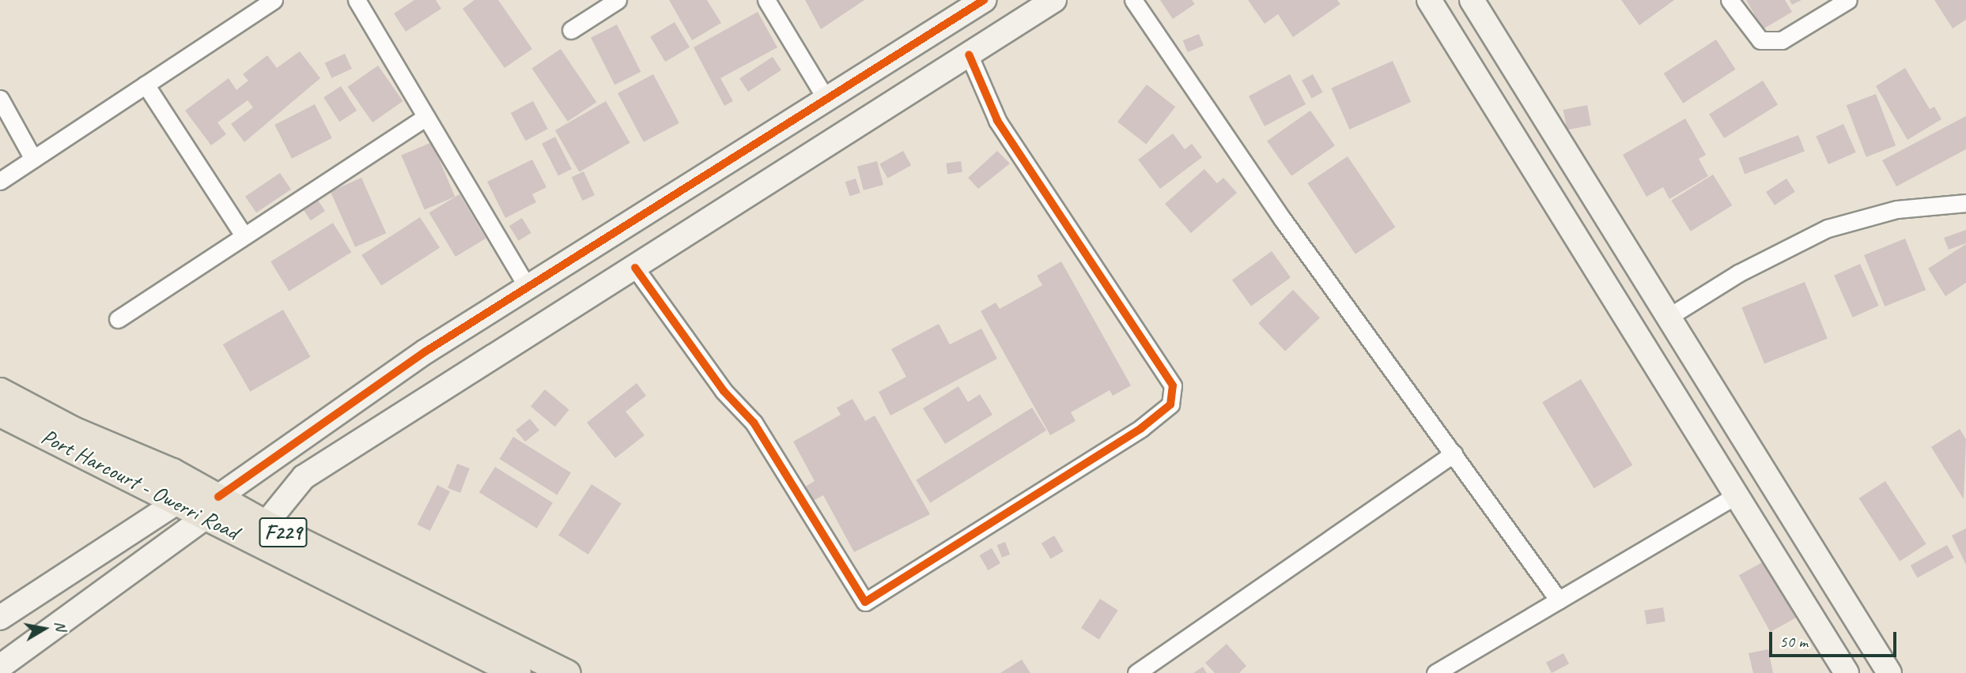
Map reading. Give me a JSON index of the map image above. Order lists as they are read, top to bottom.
{
  "streets": {
    "main road": ["Port Harcourt - Owerri Road", "F229"]
  },
  "scale_bar": "50 m",
  "north": "right"
}
